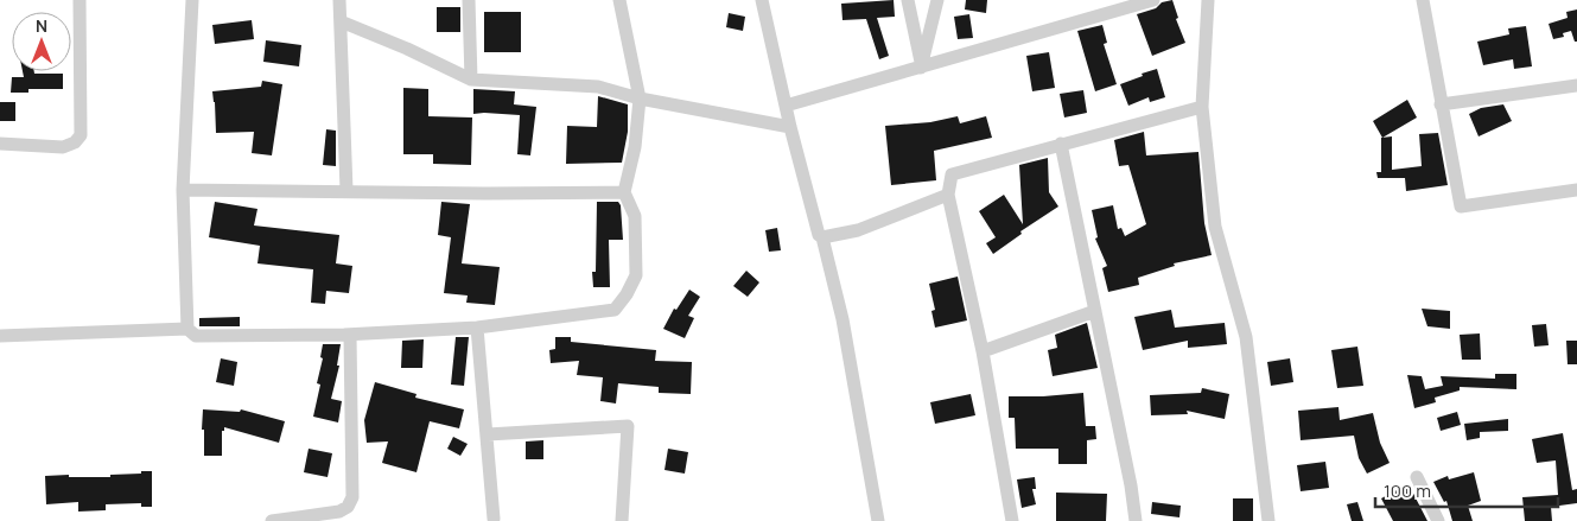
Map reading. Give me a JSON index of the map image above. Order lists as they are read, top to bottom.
{
  "scale_bar": "100 m",
  "north": "top"
}
